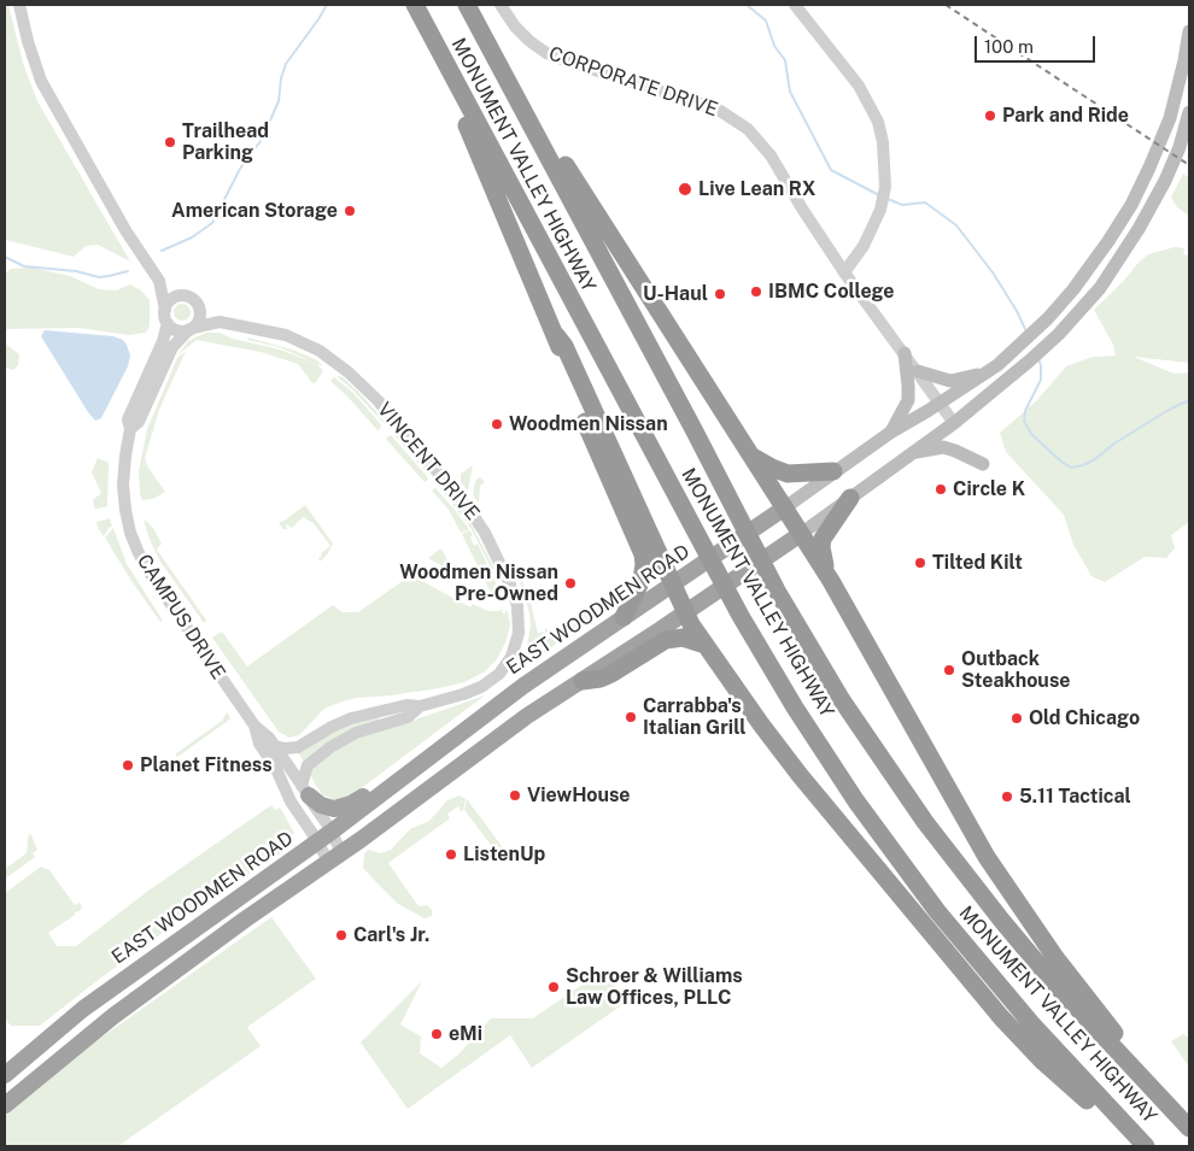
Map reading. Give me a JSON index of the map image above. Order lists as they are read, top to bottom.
{
  "streets": {
    "highway": ["MONUMENT VALLEY HIGHWAY", "EAST WOODMEN ROAD"],
    "street": ["CORPORATE DRIVE", "VINCENT DRIVE", "CAMPUS DRIVE"]
  },
  "crossings": [
    ["CORPORATE DRIVE", "EAST WOODMEN ROAD"],
    ["VINCENT DRIVE", "CAMPUS DRIVE"],
    ["EAST WOODMEN ROAD", "CAMPUS DRIVE"]
  ],
  "places": [
    "Park and Ride",
    "Trailhead Parking",
    "Live Lean RX",
    "American Storage",
    "IBMC College",
    "U-Haul",
    "Woodmen Nissan",
    "Circle K",
    "Tilted Kilt",
    "Woodmen Nissan Pre-Owned",
    "Outback Steakhouse",
    "Carrabba's Italian Grill",
    "Old Chicago",
    "Planet Fitness",
    "ViewHouse",
    "5.11 Tactical",
    "ListenUp",
    "Carl's Jr.",
    "Schroer & Williams Law Offices, PLLC",
    "eMi"
  ],
  "scale_bar": "100 m"
}
